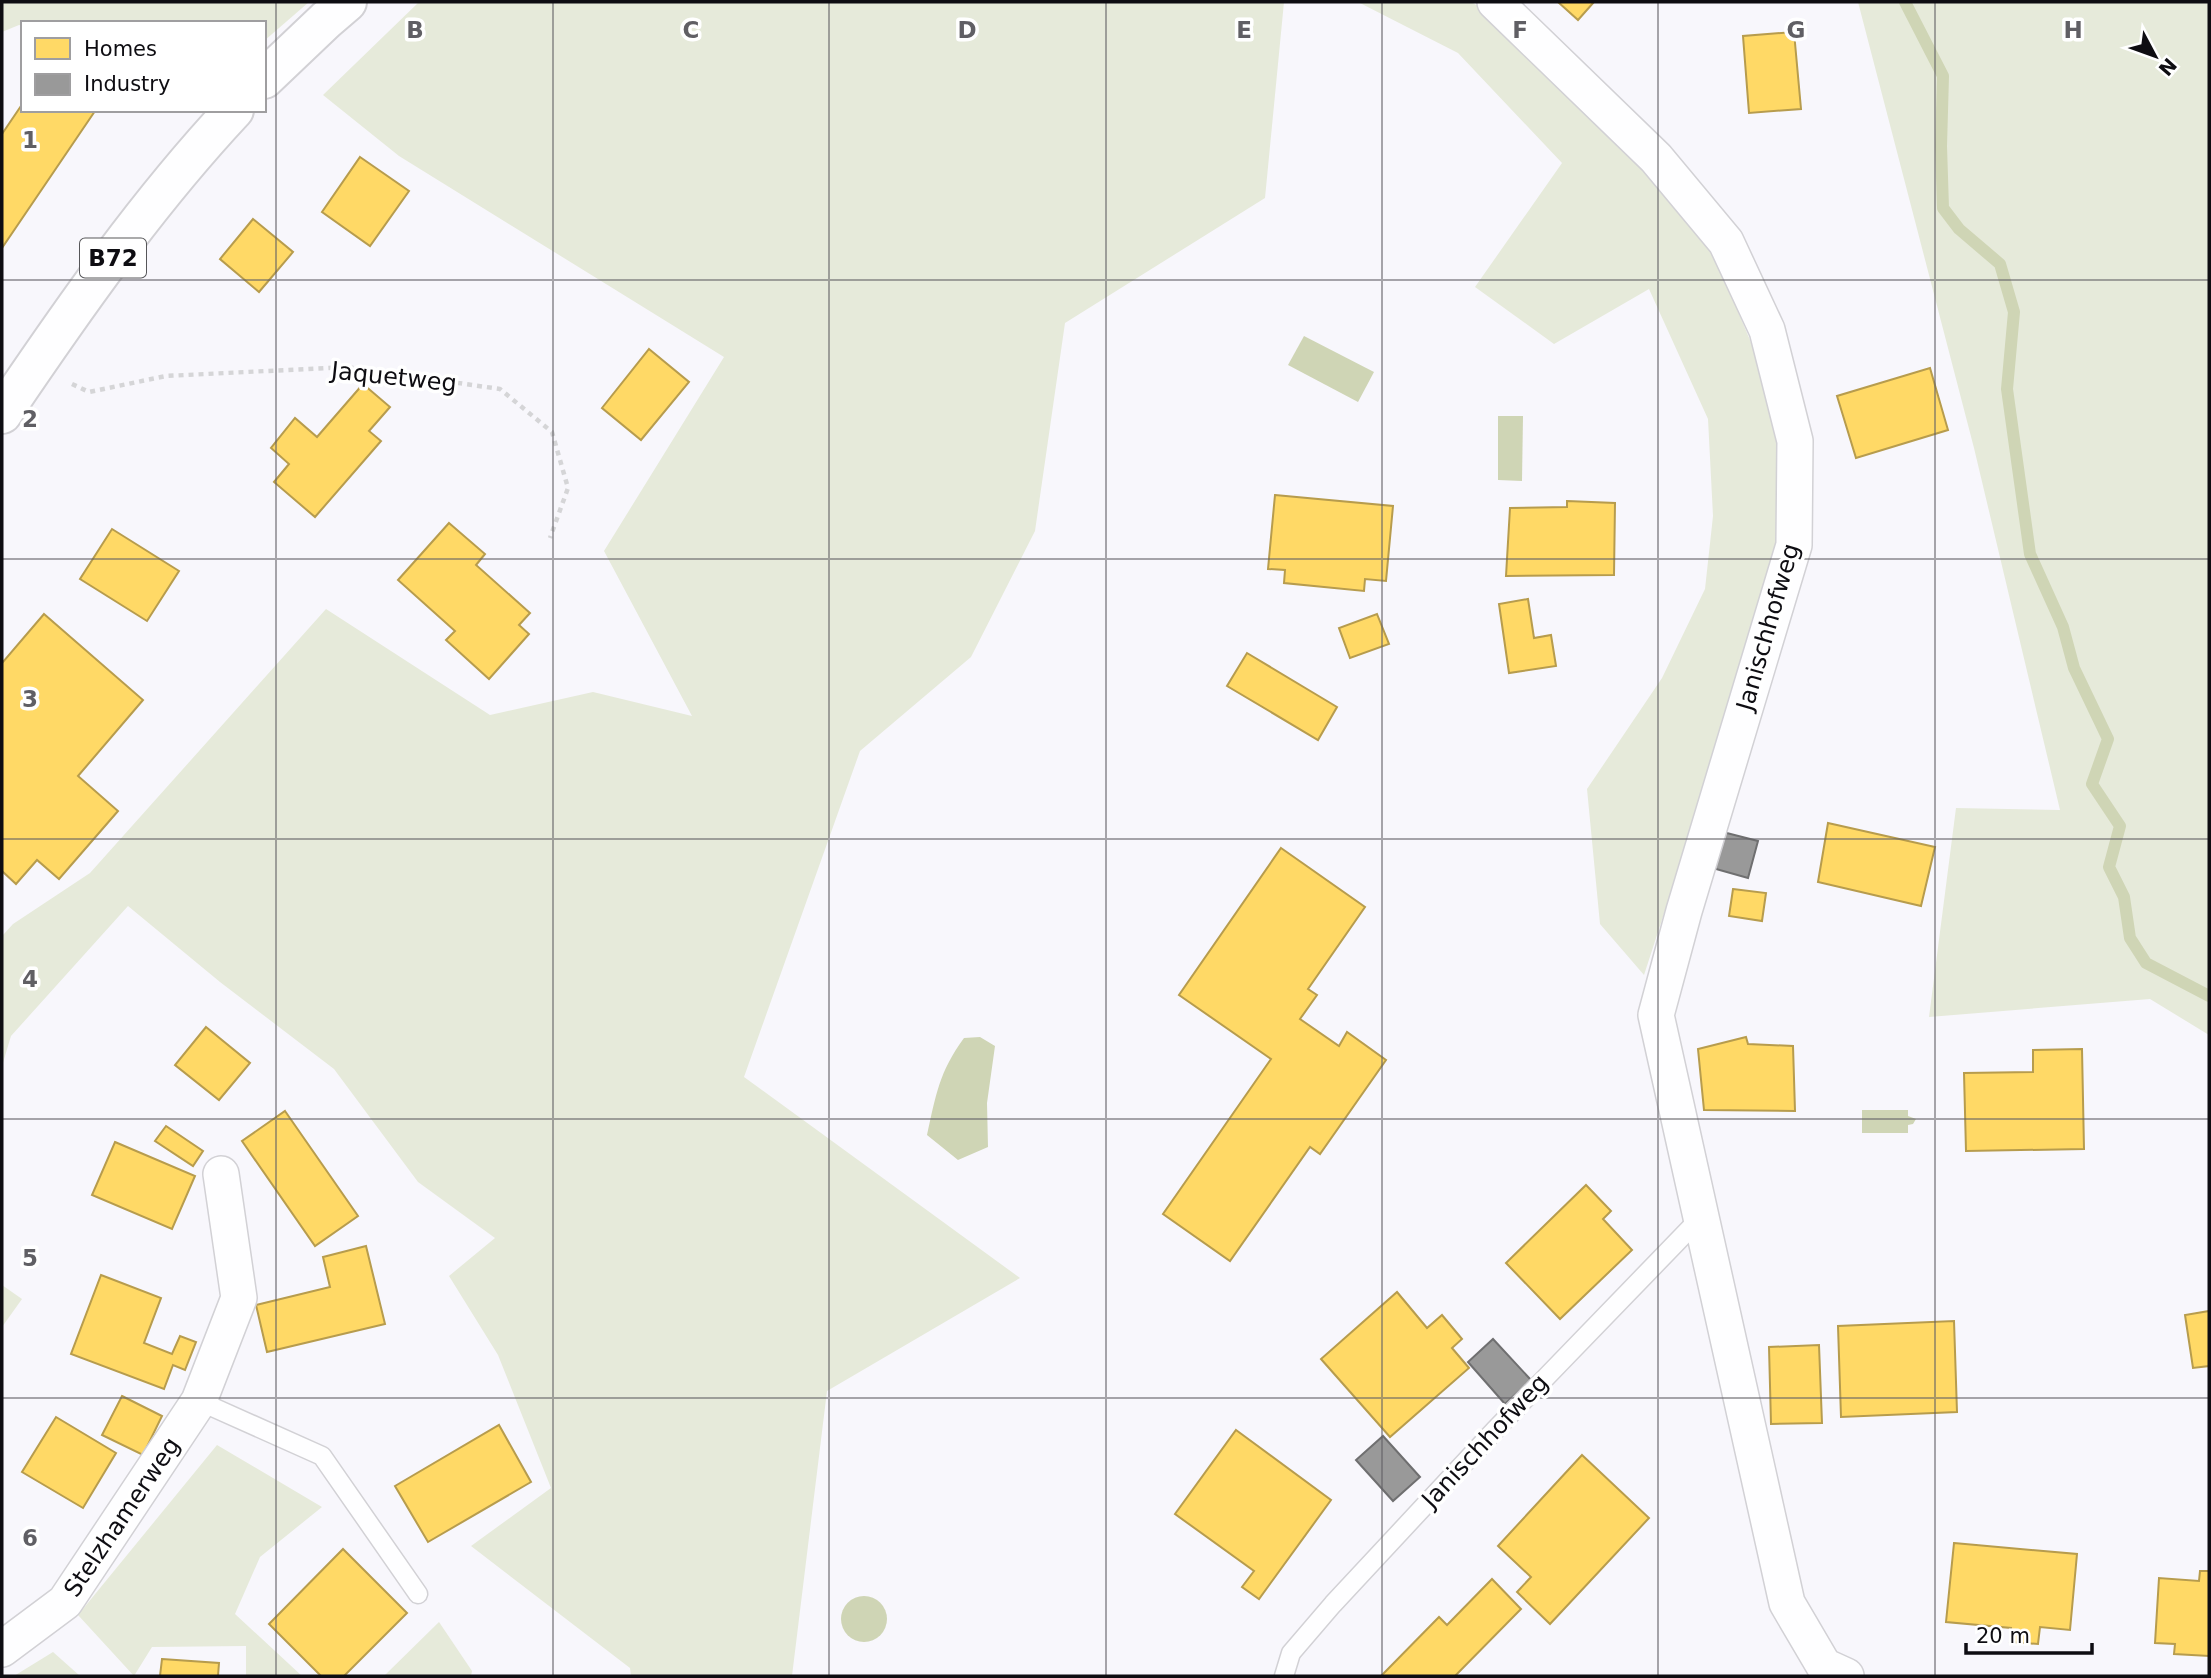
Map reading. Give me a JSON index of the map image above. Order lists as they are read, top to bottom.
{
  "streets": {
    "main road": ["B72"],
    "street": ["Janischhofweg", "Stelzhamerweg"],
    "path": ["Jaquetweg"]
  },
  "crossings": [
    ["B72", "Jaquetweg"]
  ],
  "legend": ["Homes", "Industry"],
  "scale_bar": "20 m",
  "north": "bottom right",
  "grid": {
    "columns": [
      "B",
      "C",
      "D",
      "E",
      "F",
      "G",
      "H"
    ],
    "rows": [
      "1",
      "2",
      "3",
      "4",
      "5",
      "6"
    ]
  }
}
